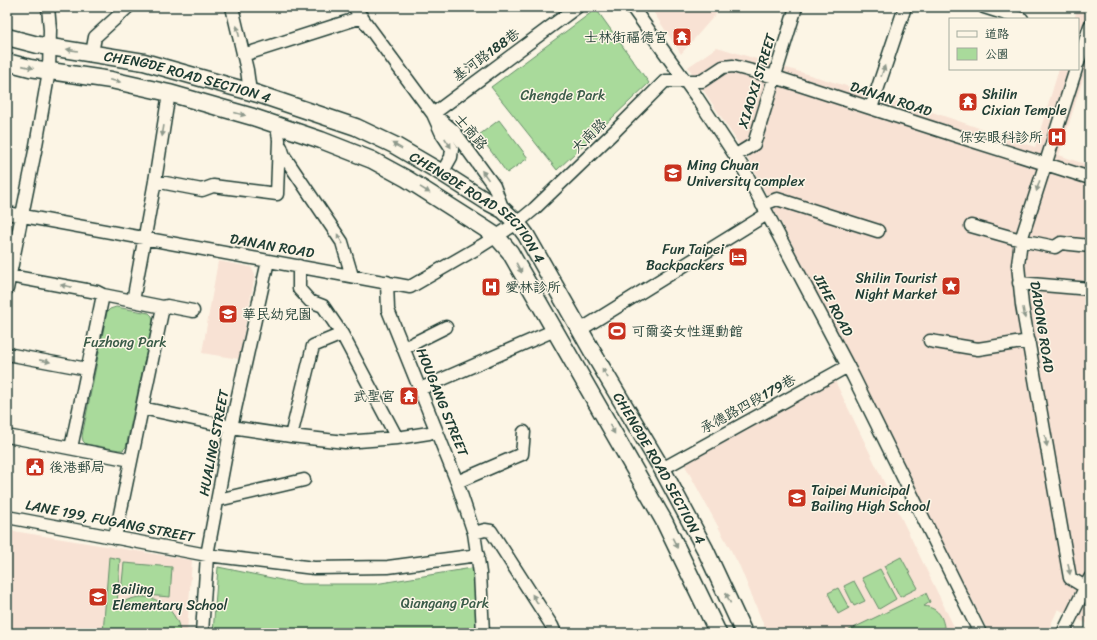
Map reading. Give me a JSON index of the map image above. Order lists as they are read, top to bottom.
{
  "streets": {
    "main road": ["CHENGDE ROAD SECTION 4"],
    "street": [
      "基河路188巷",
      "XIAOXI STREET",
      "DANAN ROAD",
      "士商路",
      "大南路",
      "JIHE ROAD",
      "DADONG ROAD",
      "HOUGANG STREET",
      "承德路四段179巷",
      "HUALING STREET",
      "LANE 199, FUGANG STREET"
    ]
  },
  "crossings": [
    ["基河路188巷", "士商路"],
    ["CHENGDE ROAD SECTION 4", "DANAN ROAD"],
    ["CHENGDE ROAD SECTION 4", "士商路"],
    ["CHENGDE ROAD SECTION 4", "大南路"],
    ["CHENGDE ROAD SECTION 4", "承德路四段179巷"],
    ["XIAOXI STREET", "DANAN ROAD"],
    ["XIAOXI STREET", "JIHE ROAD"],
    ["DANAN ROAD", "大南路"],
    ["DANAN ROAD", "JIHE ROAD"],
    ["DANAN ROAD", "DADONG ROAD"],
    ["DANAN ROAD", "HOUGANG STREET"],
    ["DANAN ROAD", "HUALING STREET"],
    ["大南路", "JIHE ROAD"],
    ["JIHE ROAD", "承德路四段179巷"],
    ["HOUGANG STREET", "LANE 199, FUGANG STREET"],
    ["HUALING STREET", "LANE 199, FUGANG STREET"]
  ],
  "one_way": ["DADONG ROAD"],
  "parks": ["Chengde Park", "Fuzhong Park", "Qiangang Park"],
  "places": {
    "temple": ["士林街福德宮", "Shilin Cixian Temple", "武聖宮"],
    "hospital": ["保安眼科診所", "愛林診所"],
    "school or university": [
      "Ming Chuan University complex",
      "華民幼兒園",
      "Taipei Municipal Bailing High School",
      "Bailing Elementary School"
    ],
    "hotel": ["Fun Taipei Backpackers"],
    "place": ["Shilin Tourist Night Market"],
    "sports": ["可爾姿女性運動館"],
    "public building": ["後港郵局"]
  },
  "legend": ["道路", "公園"]
}
